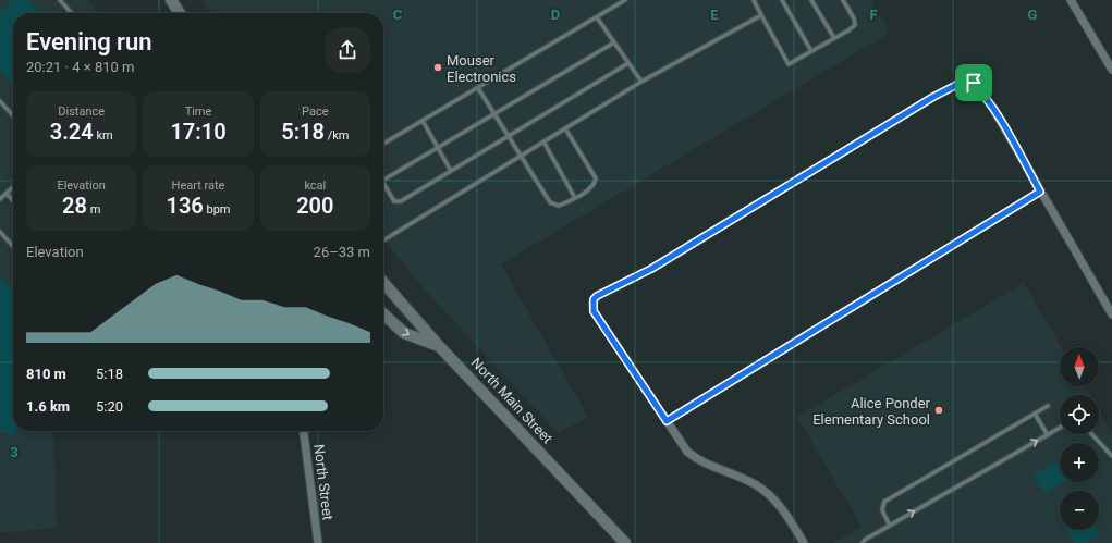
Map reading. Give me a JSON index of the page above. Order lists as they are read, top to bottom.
{
  "streets": {
    "main road": ["North Main Street"],
    "street": ["North Street"]
  },
  "places": ["Mouser Electronics", "Alice Ponder Elementary School"],
  "north": "top",
  "page": {
    "heading": ["Evening run", "20:21 · 4 × 810 m"],
    "stats": [
      ["Distance", "3.24 km"],
      ["Time", "17:10"],
      ["Pace", "5:18 /km"],
      ["Elevation", "28 m"],
      ["Heart rate", "136 bpm"],
      ["kcal", "200"]
    ],
    "chart": ["Elevation", "26–33 m"],
    "map_buttons": ["+", "−"],
    "list": [
      {
        "name": "810 m",
        "note": "5:18"
      },
      {
        "name": "1.6 km",
        "note": "5:20"
      }
    ]
  },
  "grid": {
    "columns": [
      "C",
      "D",
      "E",
      "F",
      "G"
    ],
    "rows": ["3"]
  }
}
